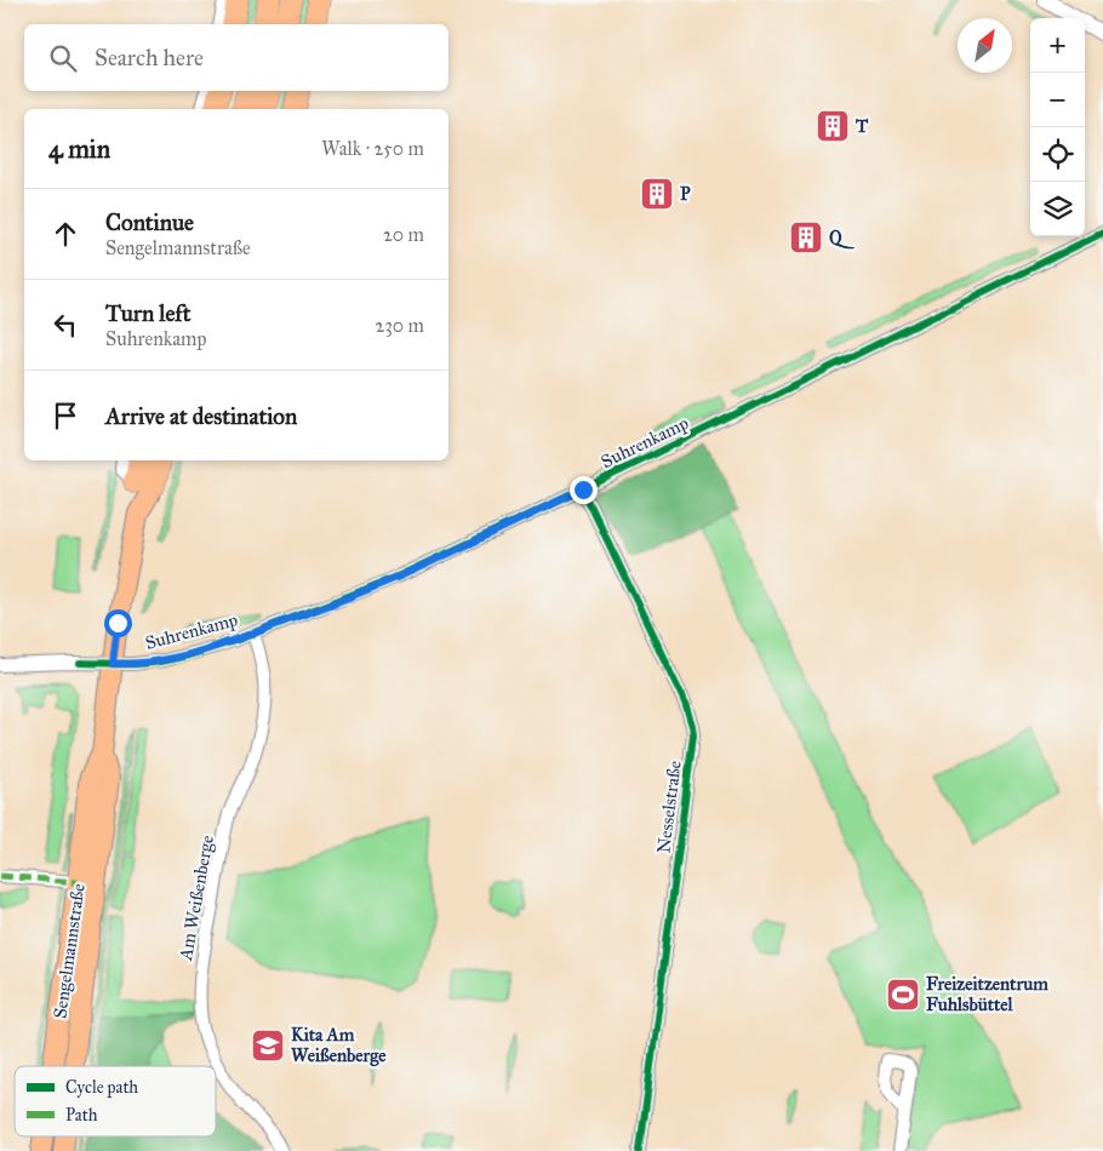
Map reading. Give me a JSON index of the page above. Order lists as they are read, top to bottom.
{
  "streets": {
    "highway": ["Sengelmannstraße"],
    "street": ["Suhrenkamp", "Nesselstraße", "Am Weißenberge"]
  },
  "crossings": [
    ["Suhrenkamp", "Nesselstraße"],
    ["Suhrenkamp", "Am Weißenberge"],
    ["Suhrenkamp", "Sengelmannstraße"]
  ],
  "places": {
    "building": ["T", "P", "Q"],
    "sports": ["Freizeitzentrum Fuhlsbüttel"],
    "school or university": ["Kita Am Weißenberge"]
  },
  "legend": ["Cycle path", "Path"],
  "north": "top right",
  "page": {
    "map_buttons": ["+", "−"],
    "search": "Search here",
    "heading": ["4 min", "Walk · 250 m"],
    "list": [
      ["Continue", "Sengelmannstraße", "20 m"],
      ["Turn left", "Suhrenkamp", "230 m"],
      "Arrive at destination"
    ]
  }
}
